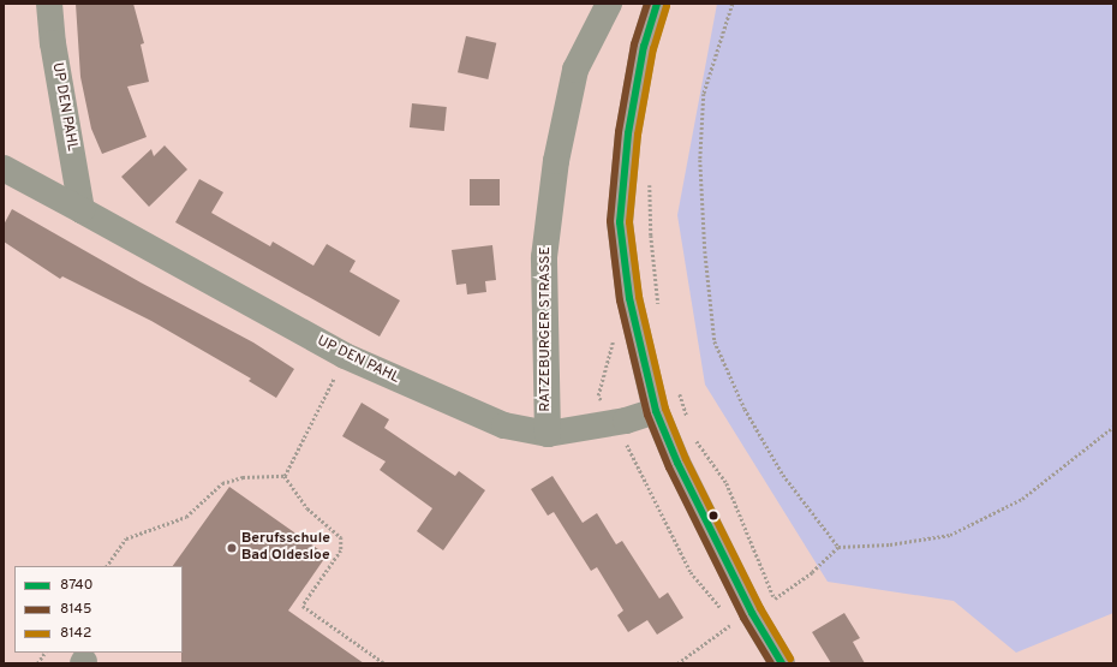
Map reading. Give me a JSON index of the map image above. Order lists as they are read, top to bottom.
{
  "streets": {
    "street": ["UP DEN PAHL", "RATZEBURGER STRASSE"]
  },
  "crossings": [
    ["UP DEN PAHL", "RATZEBURGER STRASSE"]
  ],
  "places": ["Berufsschule Bad Oldesloe"],
  "lines": ["transit line 8740", "transit line 8145", "transit line 8142"],
  "legend": ["8740", "8145", "8142"]
}
